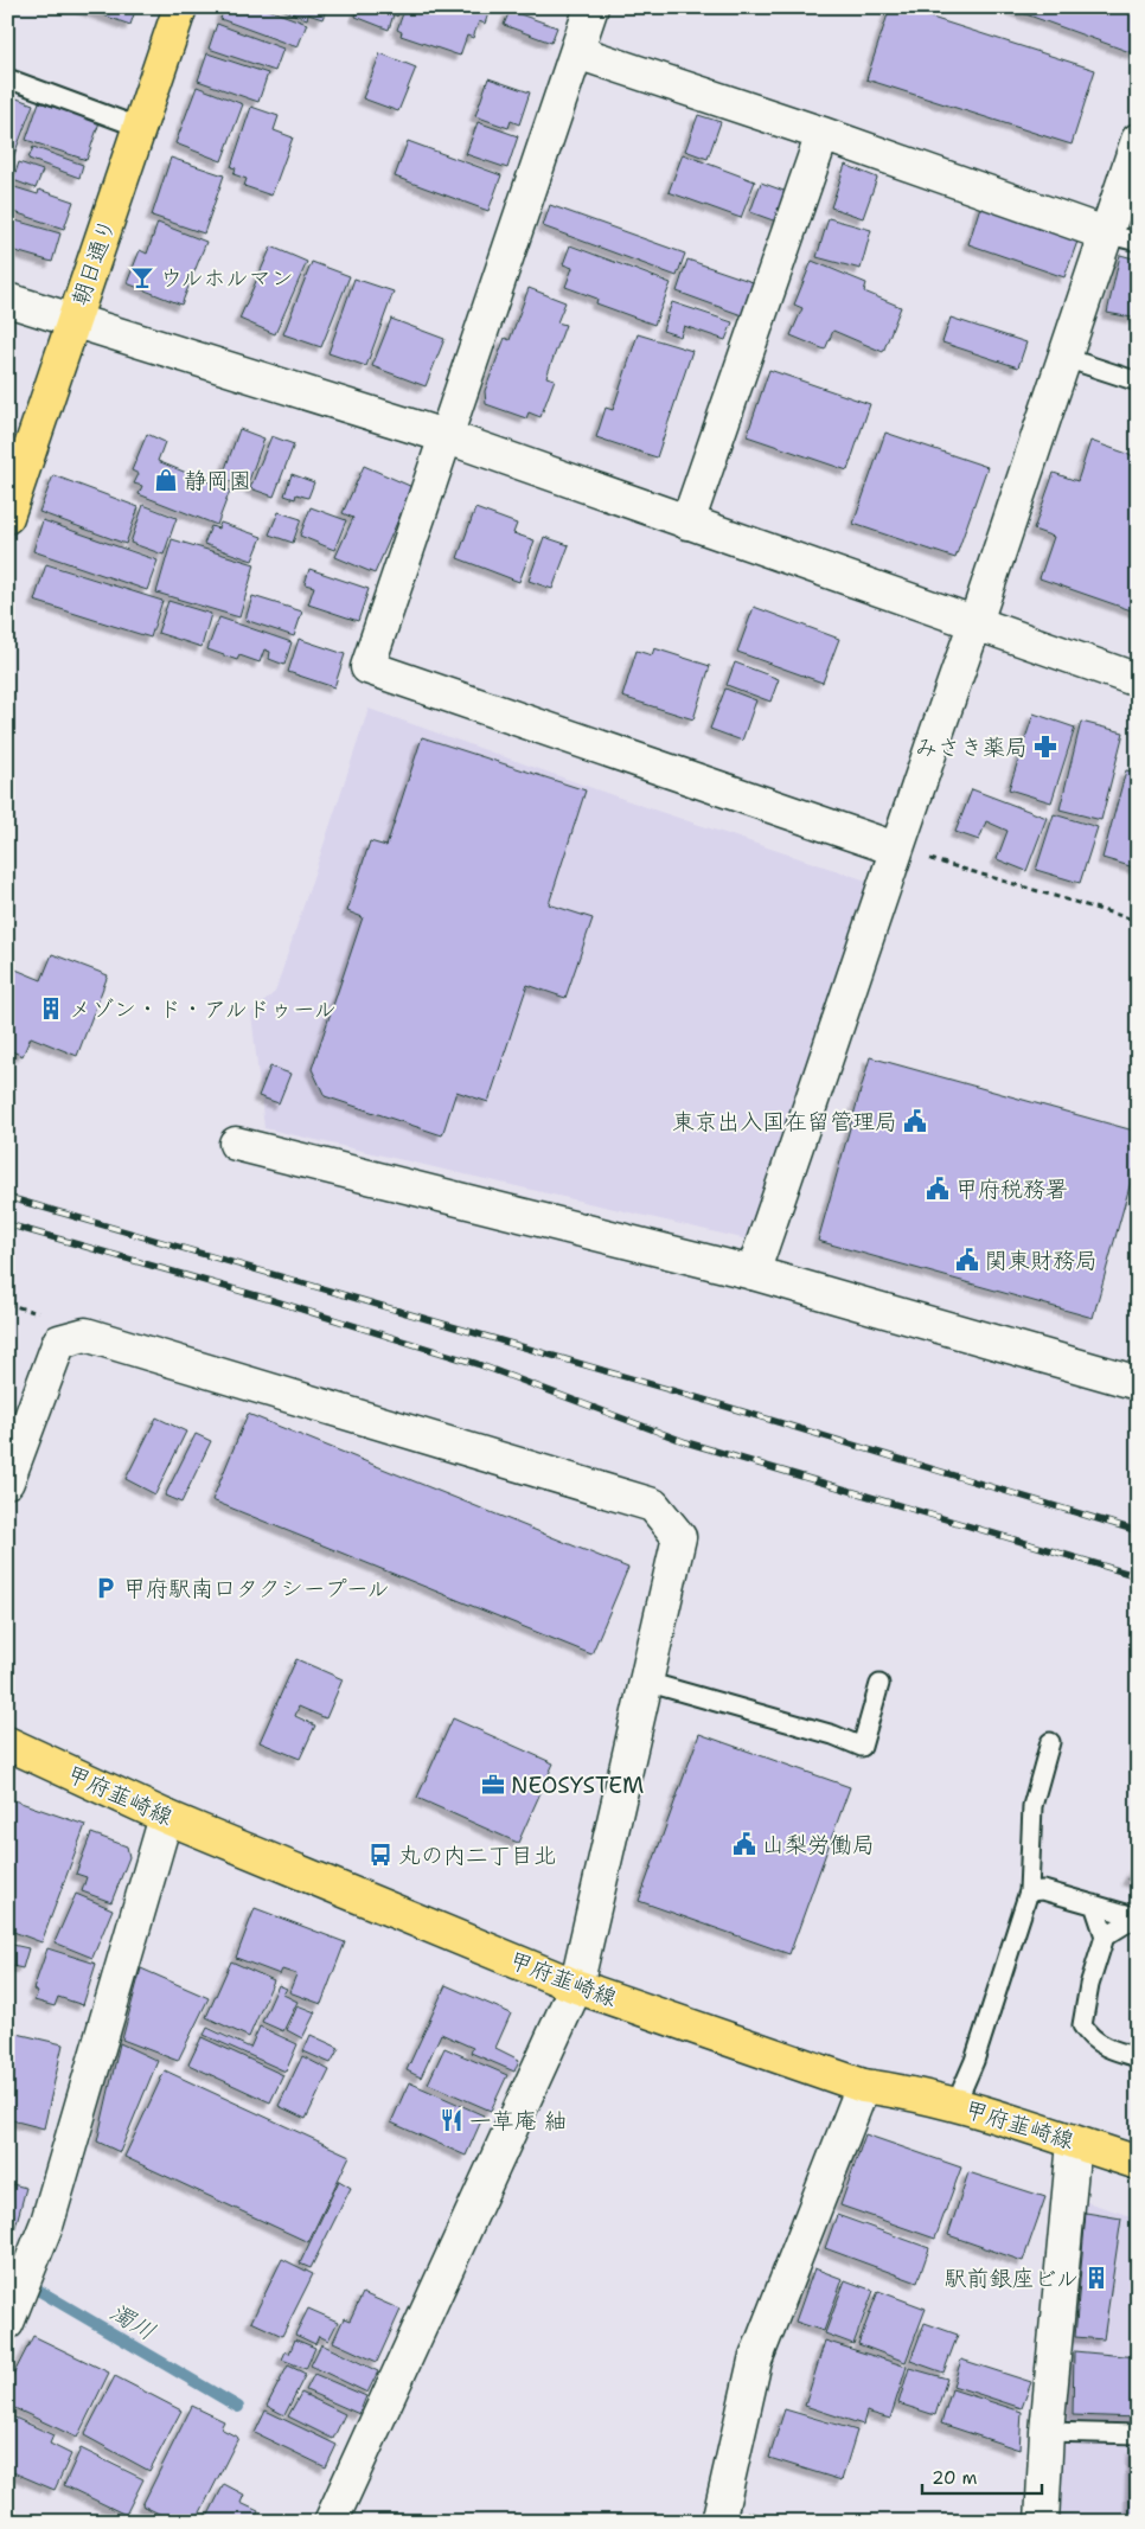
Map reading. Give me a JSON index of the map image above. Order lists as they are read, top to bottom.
{
  "streets": {
    "main road": ["朝日通り", "甲府韮崎線"]
  },
  "water": ["濁川"],
  "places": {
    "bar": ["ウルホルマン"],
    "shop": ["静岡園"],
    "pharmacy": ["みさき薬局"],
    "building": ["メゾン・ド・アルドゥール", "駅前銀座ビル"],
    "public building": [
      "東京出入国在留管理局",
      "甲府税務署",
      "関東財務局",
      "山梨労働局"
    ],
    "parking": ["甲府駅南口タクシープール"],
    "office": ["NEOSYSTEM"],
    "bus stop": ["丸の内二丁目北"],
    "restaurant": ["一草庵 紬"]
  },
  "scale_bar": "20 m"
}
